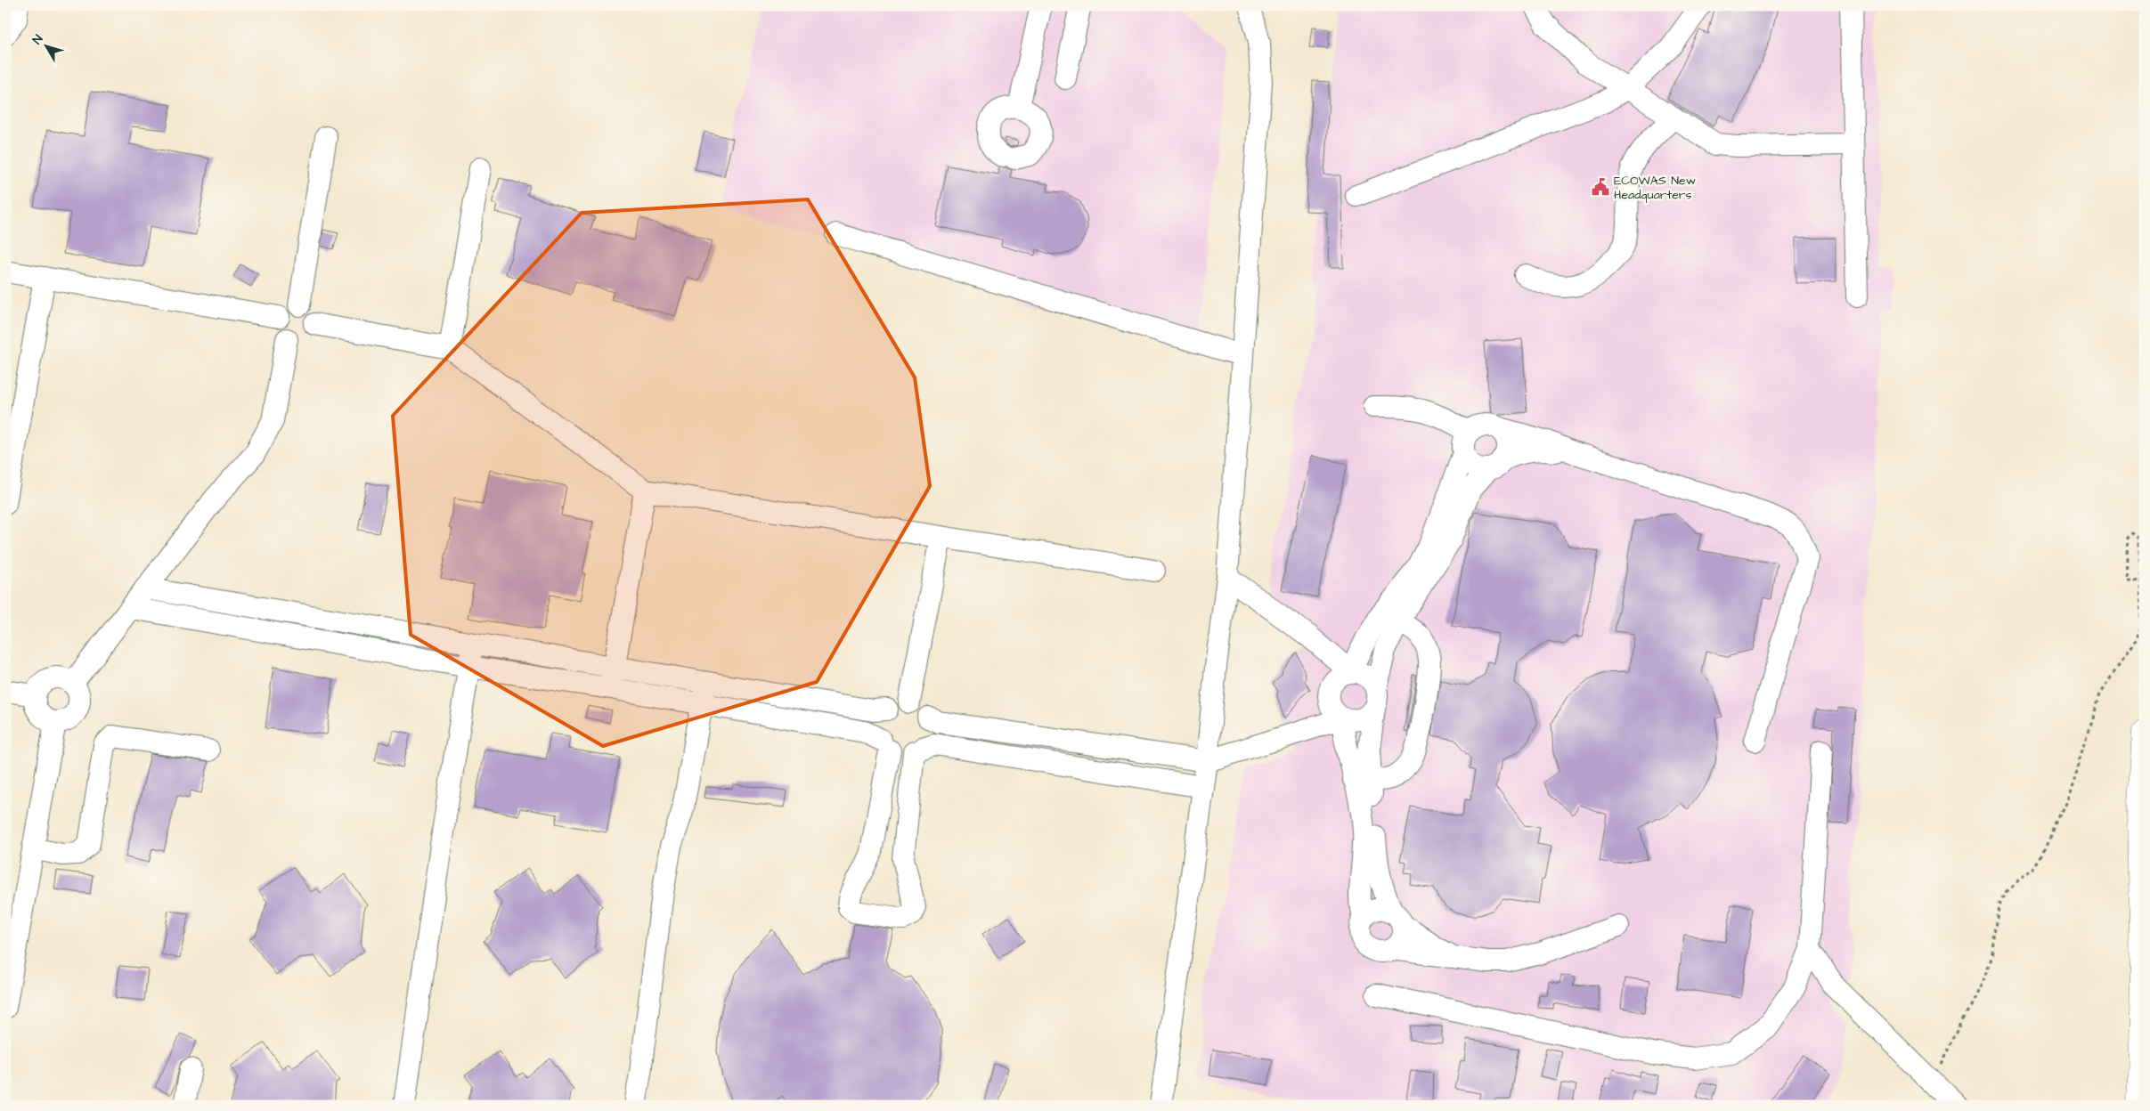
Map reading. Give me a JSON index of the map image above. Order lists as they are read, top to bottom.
{
  "places": {
    "public building": ["ECOWAS New Headquarters"]
  },
  "north": "top left"
}
